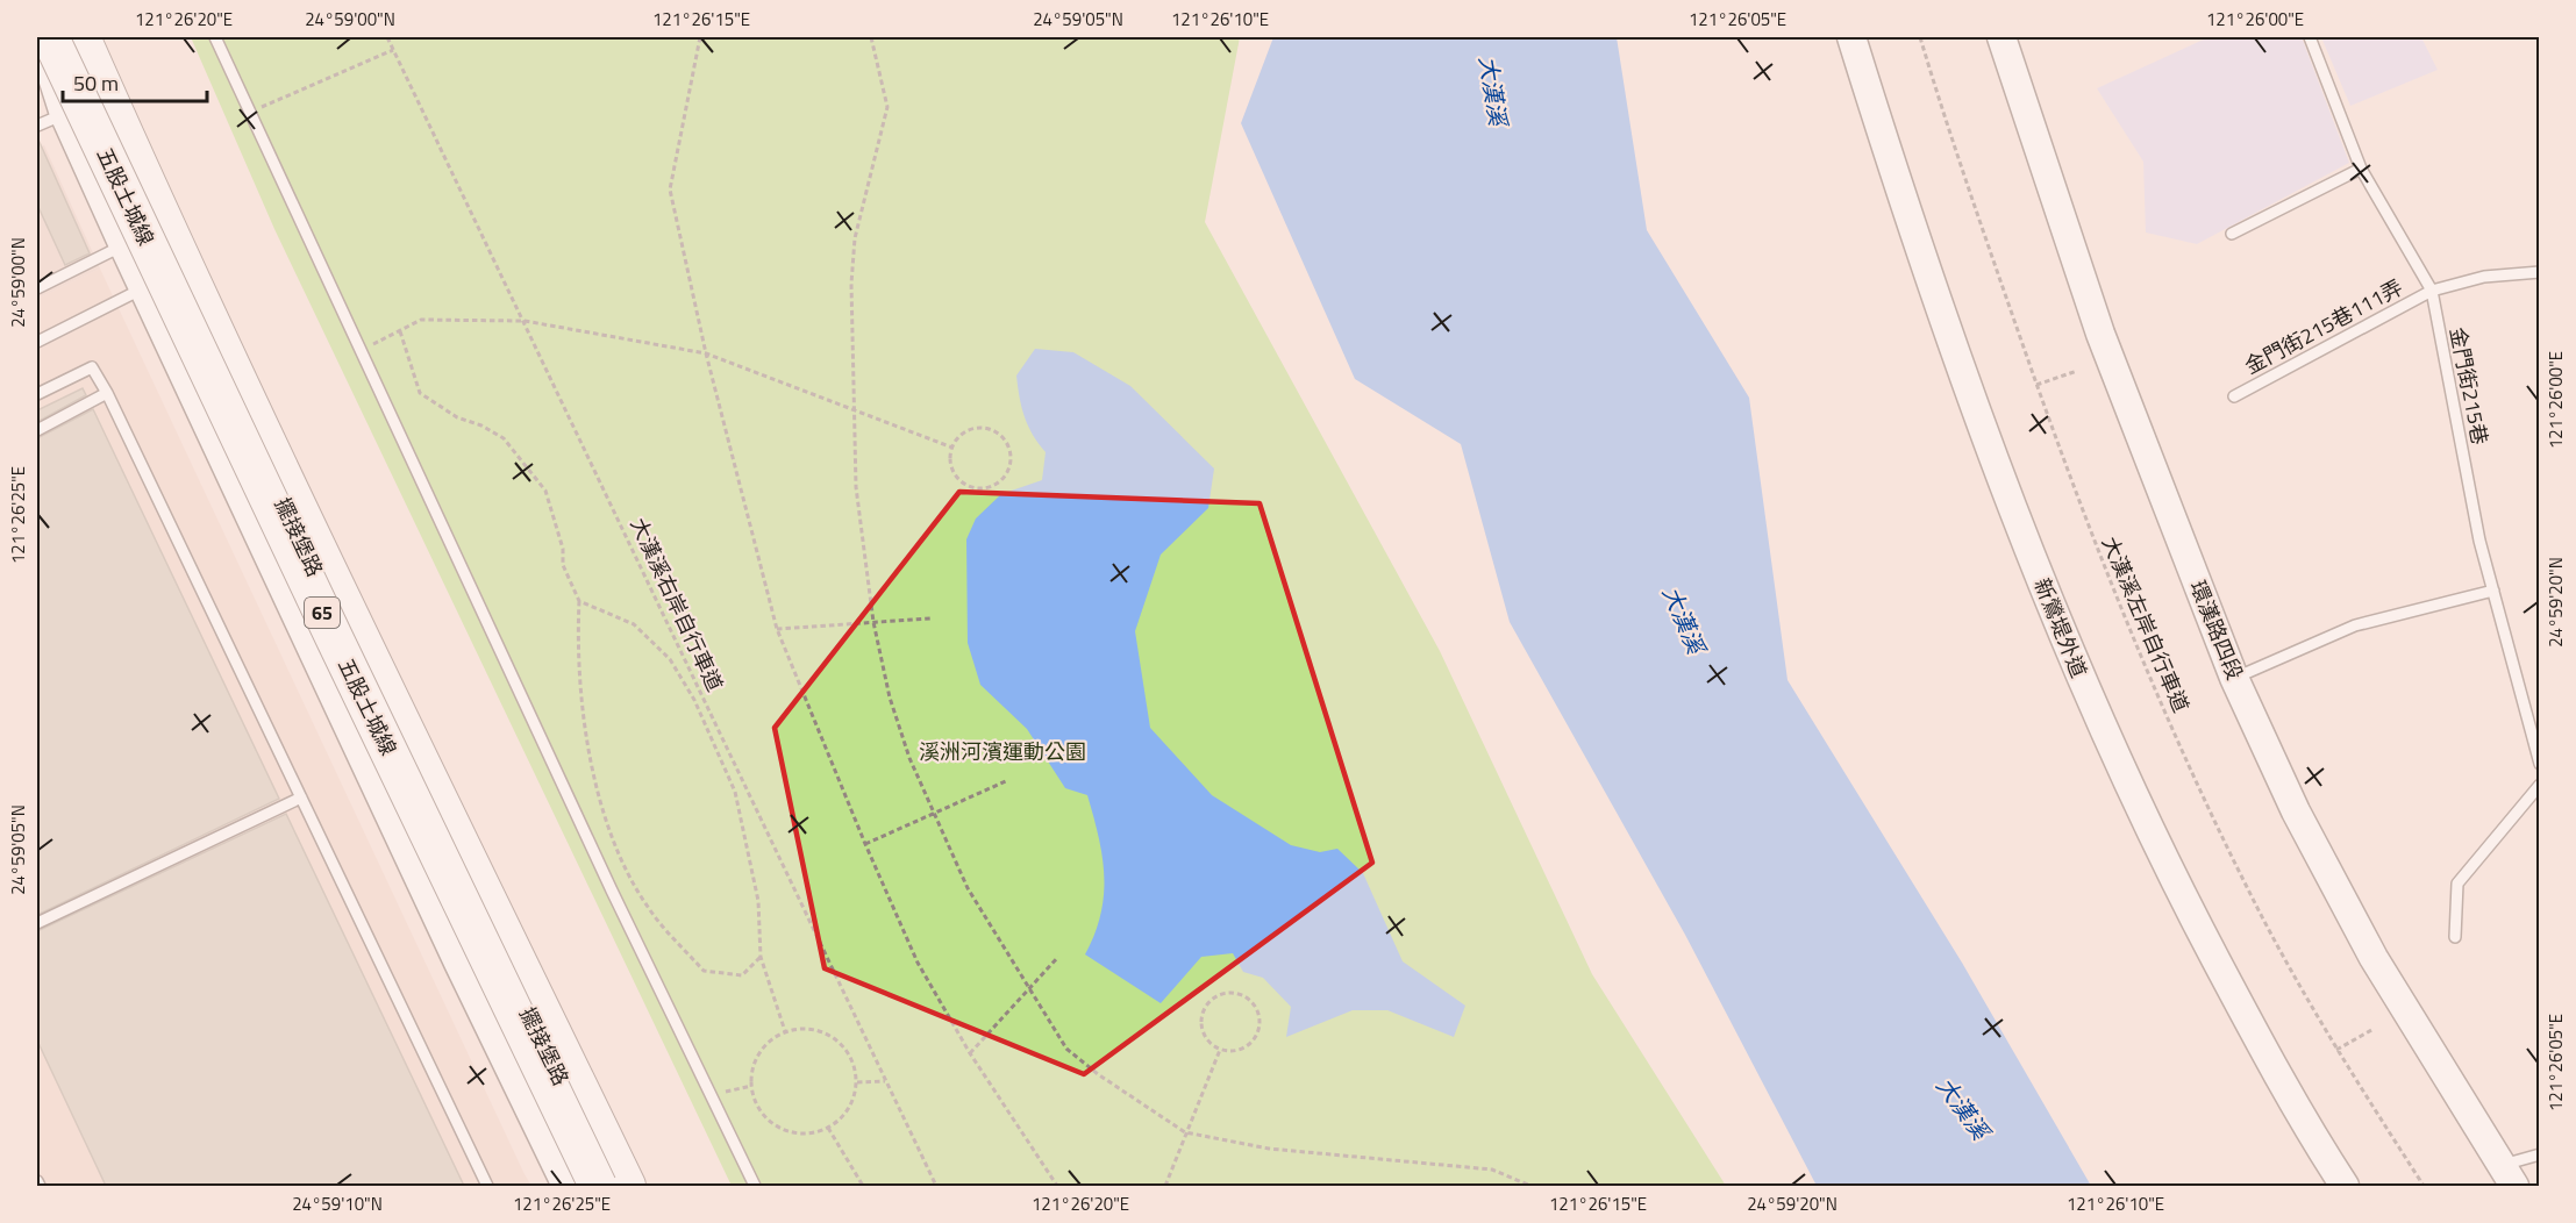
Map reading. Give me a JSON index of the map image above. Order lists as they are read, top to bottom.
{
  "streets": {
    "highway": ["五股土城線", "65"],
    "street": ["擺接堡路", "新鶯堤外道", "環漢路四段"],
    "lane": ["金門街215巷111弄", "金門街215巷"],
    "path": ["大漢溪右岸自行車道", "大漢溪左岸自行車道"]
  },
  "crossings": [
    ["金門街215巷111弄", "金門街215巷"]
  ],
  "water": ["大漢溪"],
  "parks": ["溪洲河濱運動公園"],
  "scale_bar": "50 m",
  "coordinates": [
    "121°26'20\"E",
    "24°59'00\"N",
    "121°26'15\"E",
    "24°59'05\"N",
    "121°26'10\"E",
    "121°26'05\"E",
    "121°26'00\"E",
    "121°26'25\"E",
    "24°59'20\"N",
    "24°59'10\"N"
  ]
}
